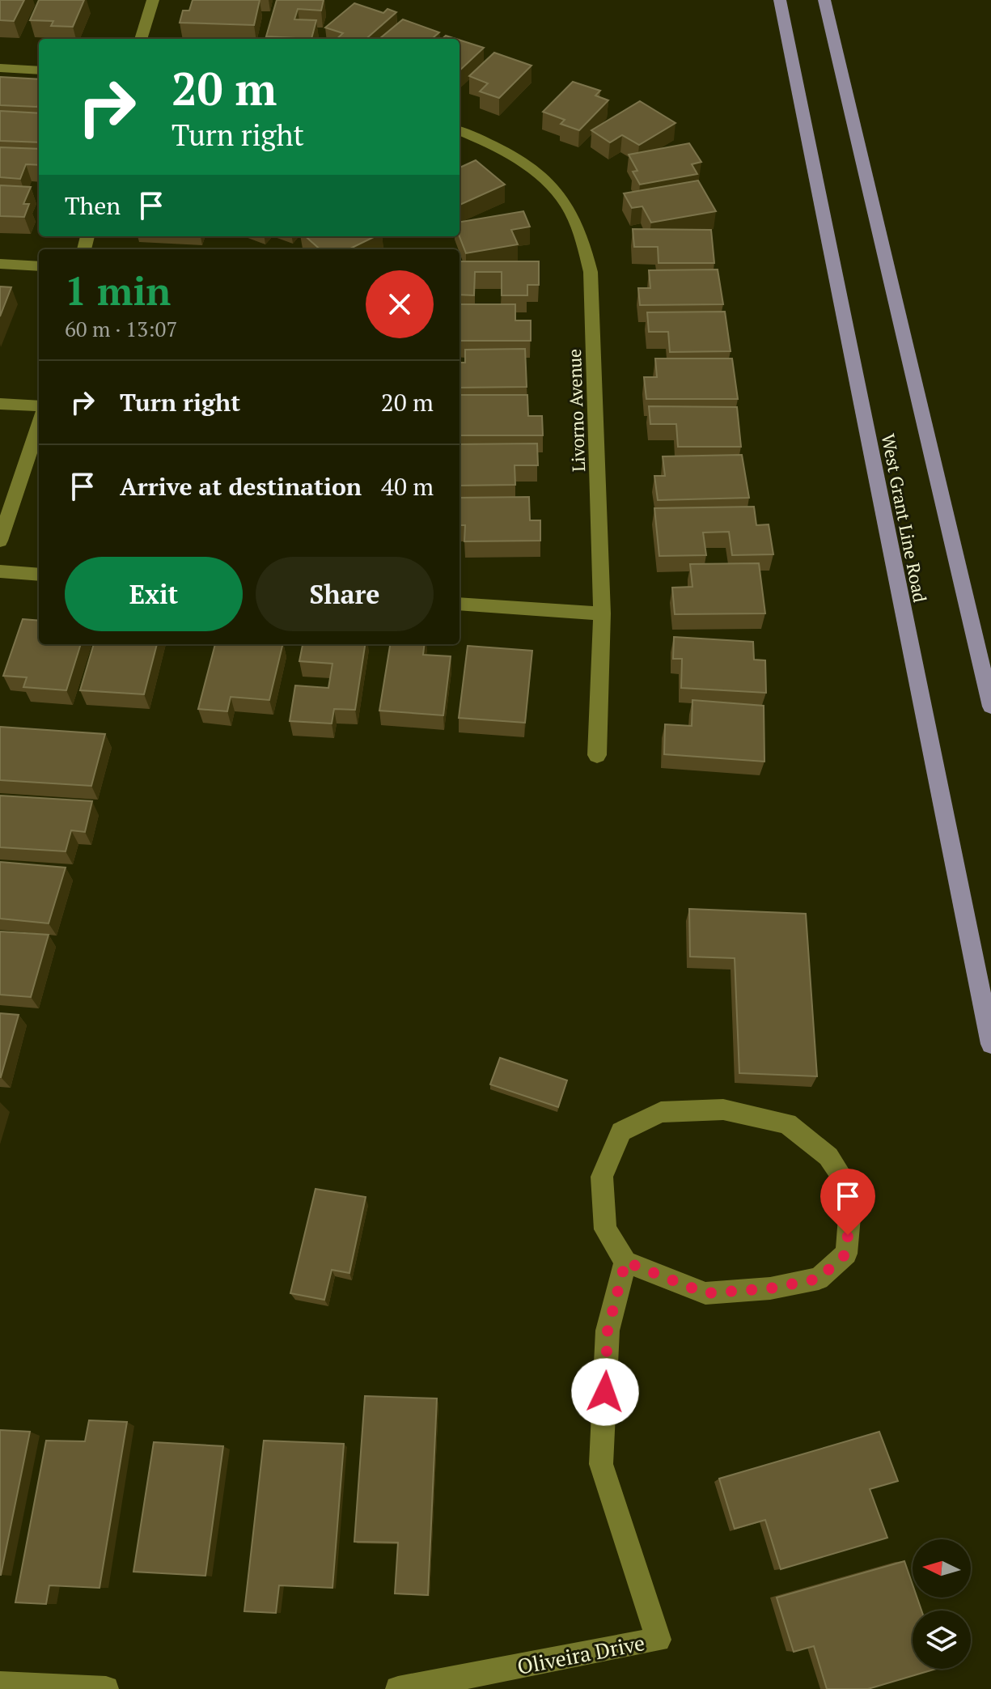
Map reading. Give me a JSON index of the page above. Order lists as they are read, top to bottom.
{
  "streets": {
    "main road": ["West Grant Line Road"],
    "street": ["Livorno Avenue", "Oliveira Drive"]
  },
  "north": "left",
  "page": {
    "turn": ["20 m", "Turn right"],
    "then": "Then",
    "heading": ["1 min", "60 m · 13:07"],
    "list": [
      {
        "name": "Turn right",
        "value": "20 m"
      },
      {
        "name": "Arrive at destination",
        "value": "40 m"
      }
    ],
    "buttons": ["Exit", "Share"]
  }
}
